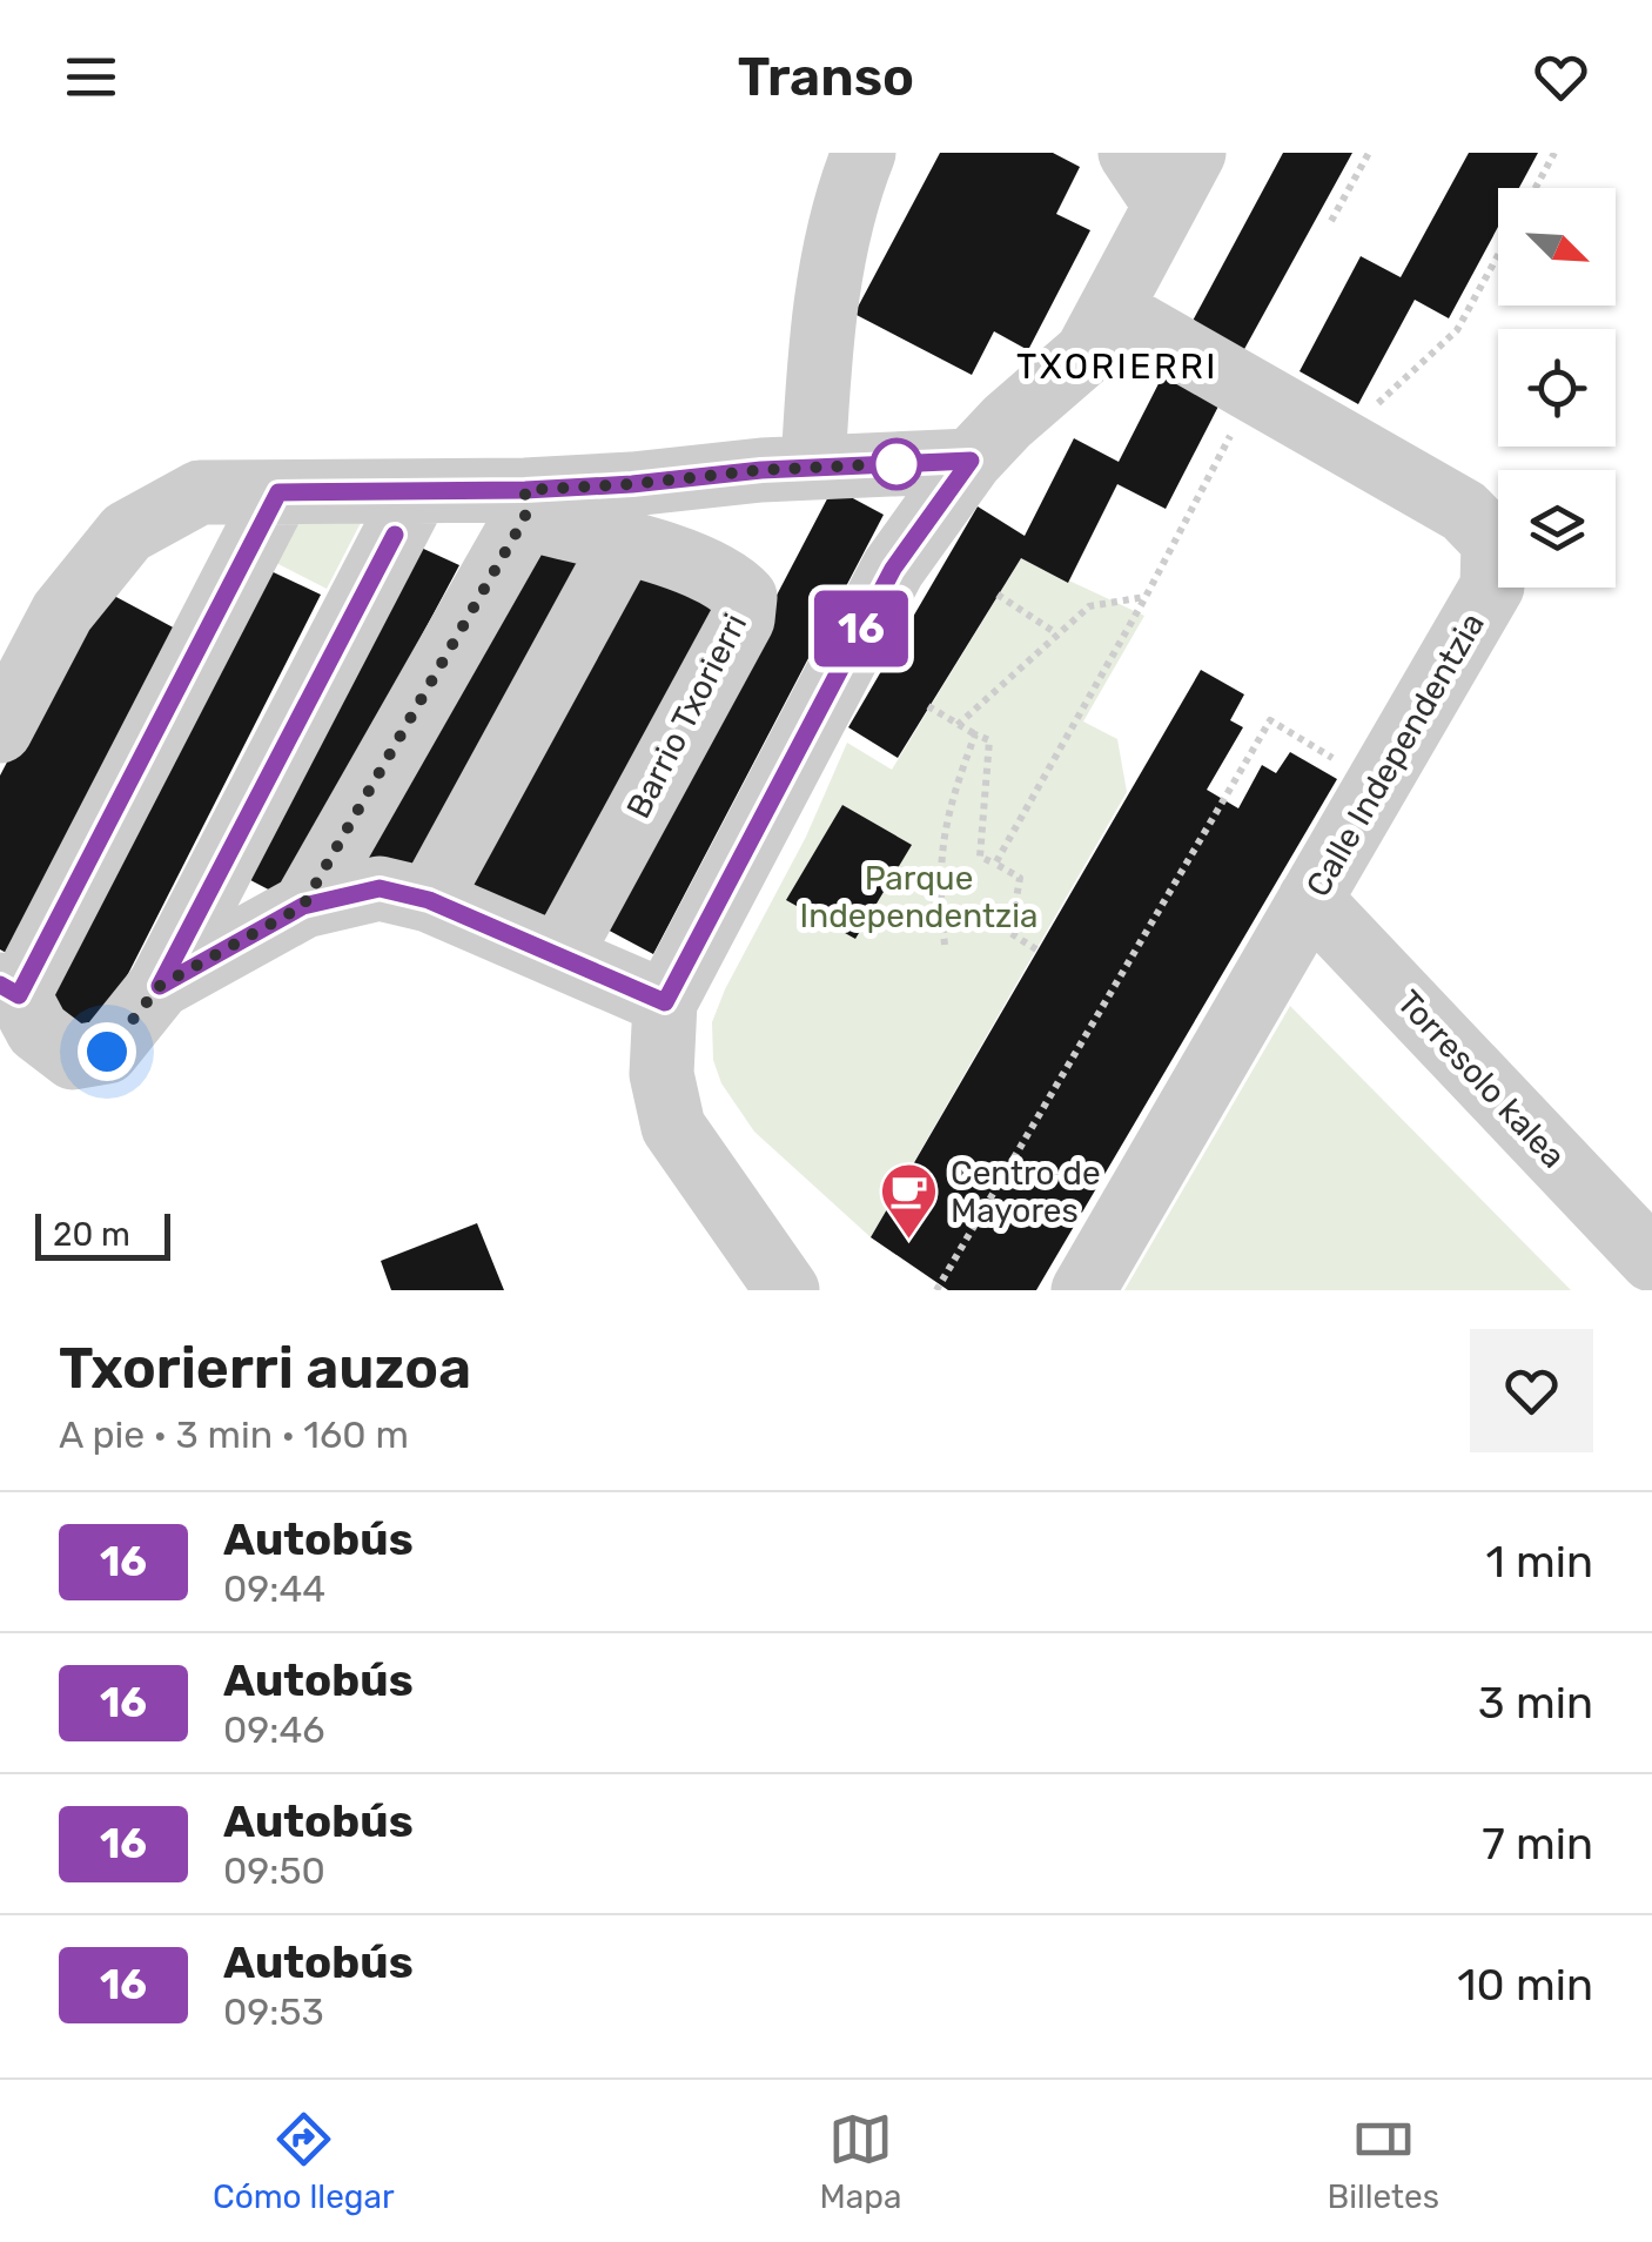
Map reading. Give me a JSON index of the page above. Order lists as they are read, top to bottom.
{
  "streets": {
    "street": ["Barrio Txorierri", "Calle Independentzia", "Torresolo kalea"]
  },
  "crossings": [
    ["Calle Independentzia", "Torresolo kalea"]
  ],
  "districts": ["TXORIERRI"],
  "parks": ["Parque Independentzia"],
  "places": {
    "cafe": ["Centro de Mayores"]
  },
  "lines": ["bus line 16"],
  "scale_bar": "20 m",
  "north": "bottom right",
  "page": {
    "header": "Transo",
    "on_map": "16",
    "scale": "20 m",
    "heading": ["Txorierri auzoa", "A pie · 3 min · 160 m"],
    "list": [
      {
        "mark": "16",
        "name": "Autobús",
        "note": "09:44",
        "value": "1 min"
      },
      {
        "mark": "16",
        "name": "Autobús",
        "note": "09:46",
        "value": "3 min"
      },
      {
        "mark": "16",
        "name": "Autobús",
        "note": "09:50",
        "value": "7 min"
      },
      {
        "mark": "16",
        "name": "Autobús",
        "note": "09:53",
        "value": "10 min"
      }
    ],
    "tabs": ["Cómo llegar", "Mapa", "Billetes"]
  }
}
